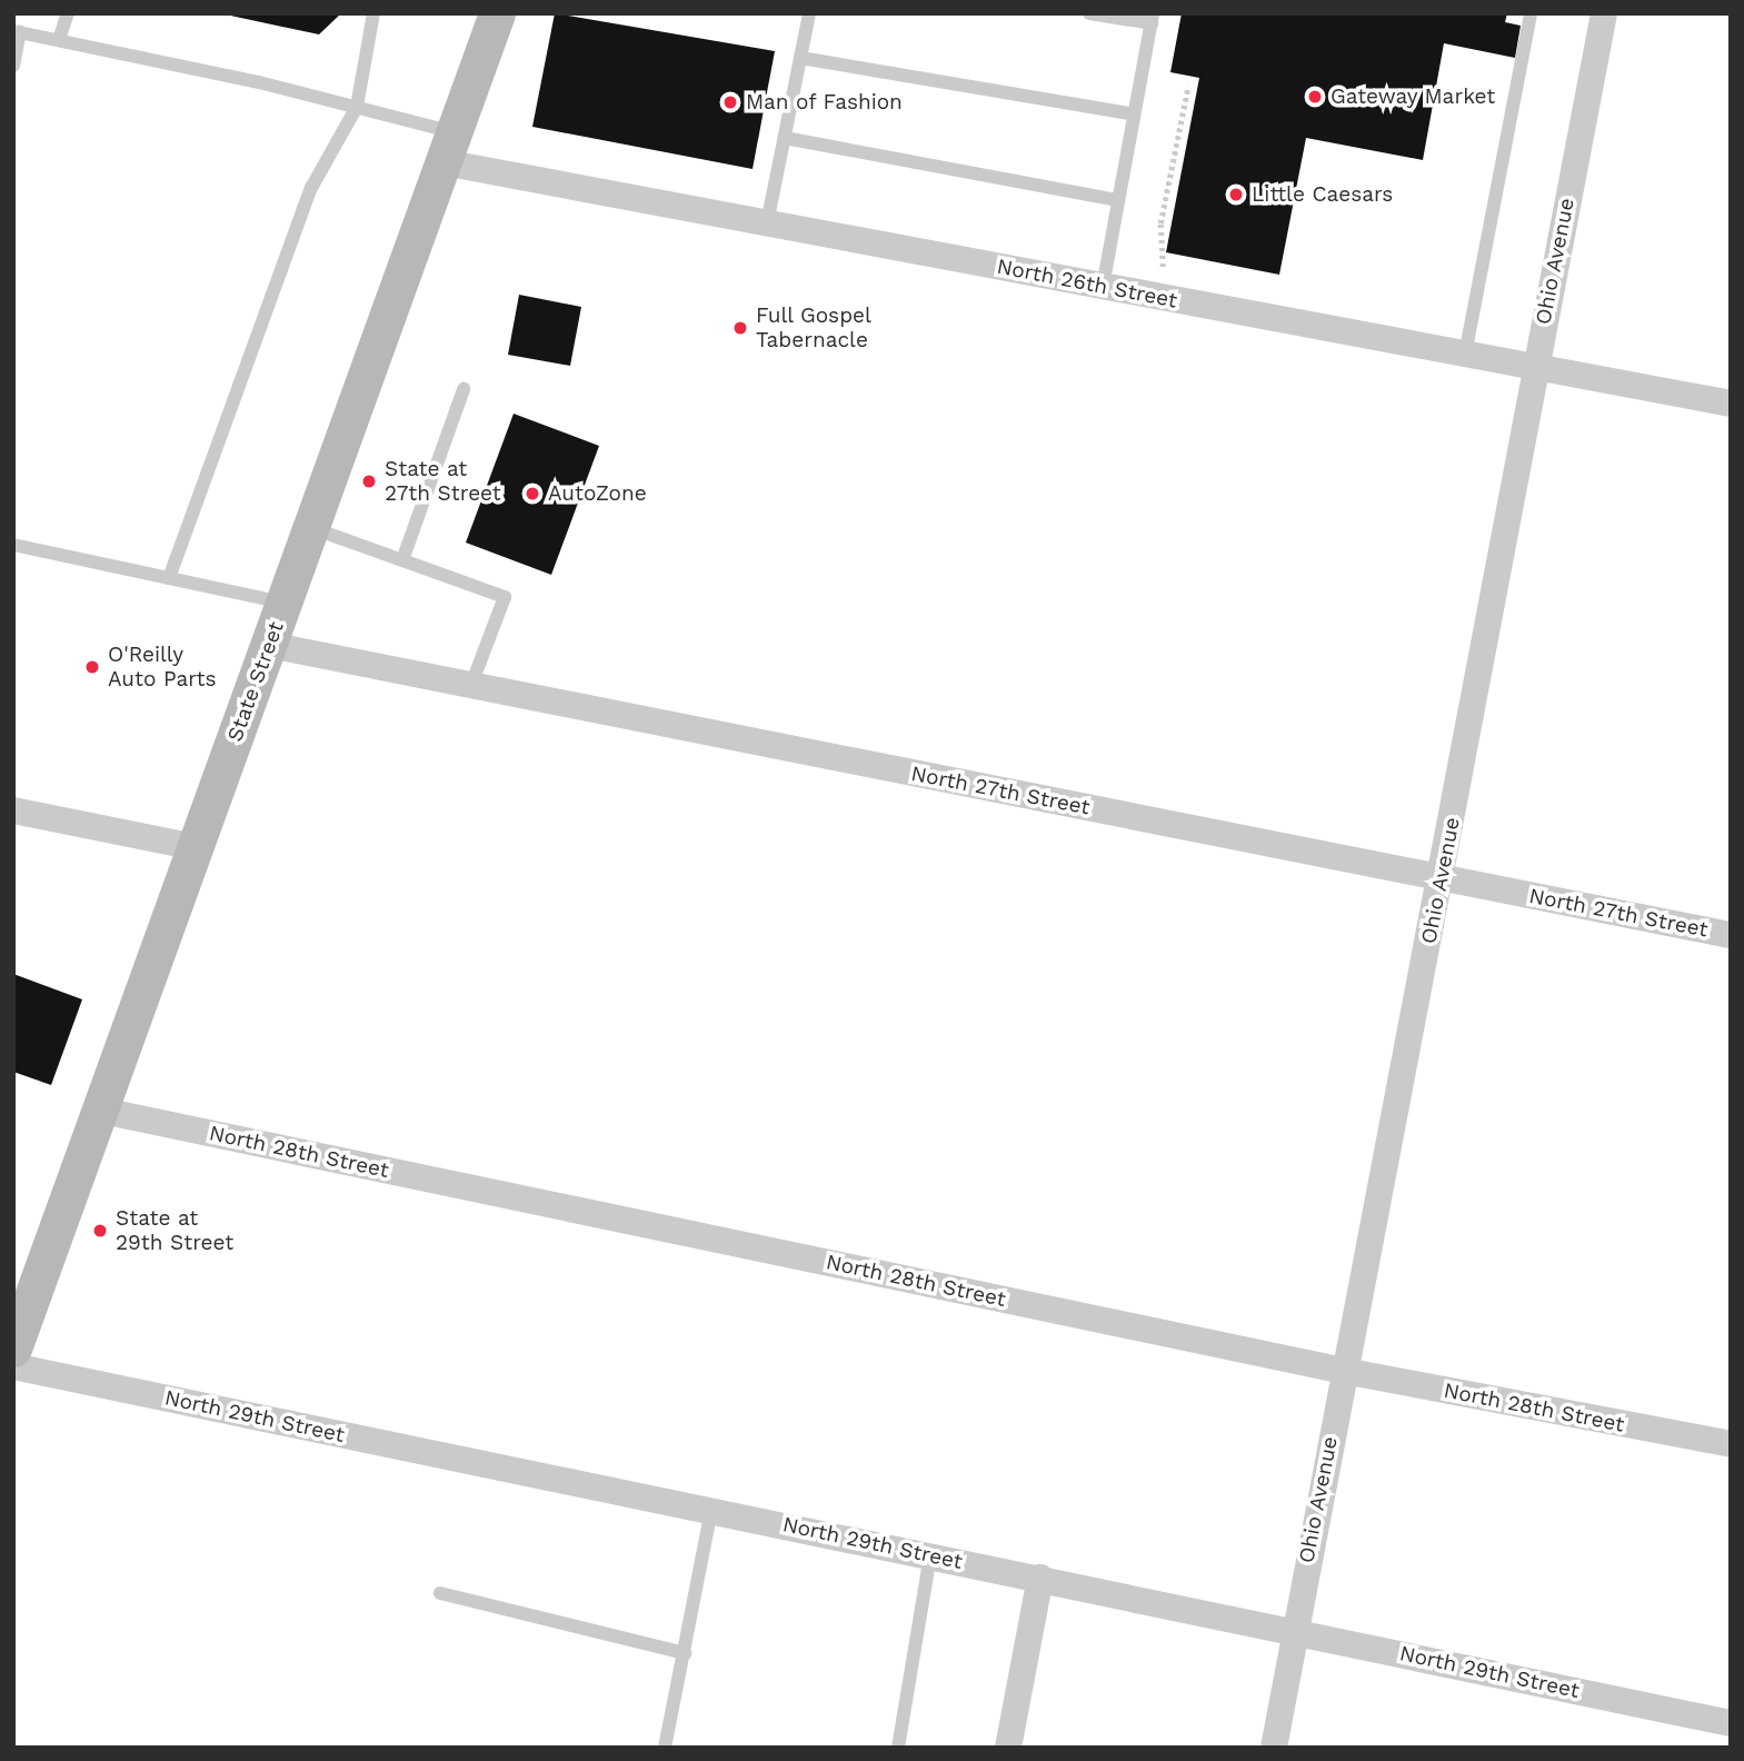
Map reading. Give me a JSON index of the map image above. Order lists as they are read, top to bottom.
{
  "streets": {
    "main road": ["State Street"],
    "street": [
      "Ohio Avenue",
      "North 26th Street",
      "North 27th Street",
      "North 28th Street",
      "North 29th Street"
    ]
  },
  "crossings": [
    ["Ohio Avenue", "North 26th Street"],
    ["Ohio Avenue", "North 27th Street"],
    ["Ohio Avenue", "North 28th Street"],
    ["Ohio Avenue", "North 29th Street"],
    ["North 26th Street", "State Street"],
    ["State Street", "North 27th Street"],
    ["State Street", "North 28th Street"]
  ],
  "places": [
    "Gateway Market",
    "Man of Fashion",
    "Little Caesars",
    "Full Gospel Tabernacle",
    "State at 27th Street",
    "AutoZone",
    "O'Reilly Auto Parts",
    "State at 29th Street"
  ]
}
